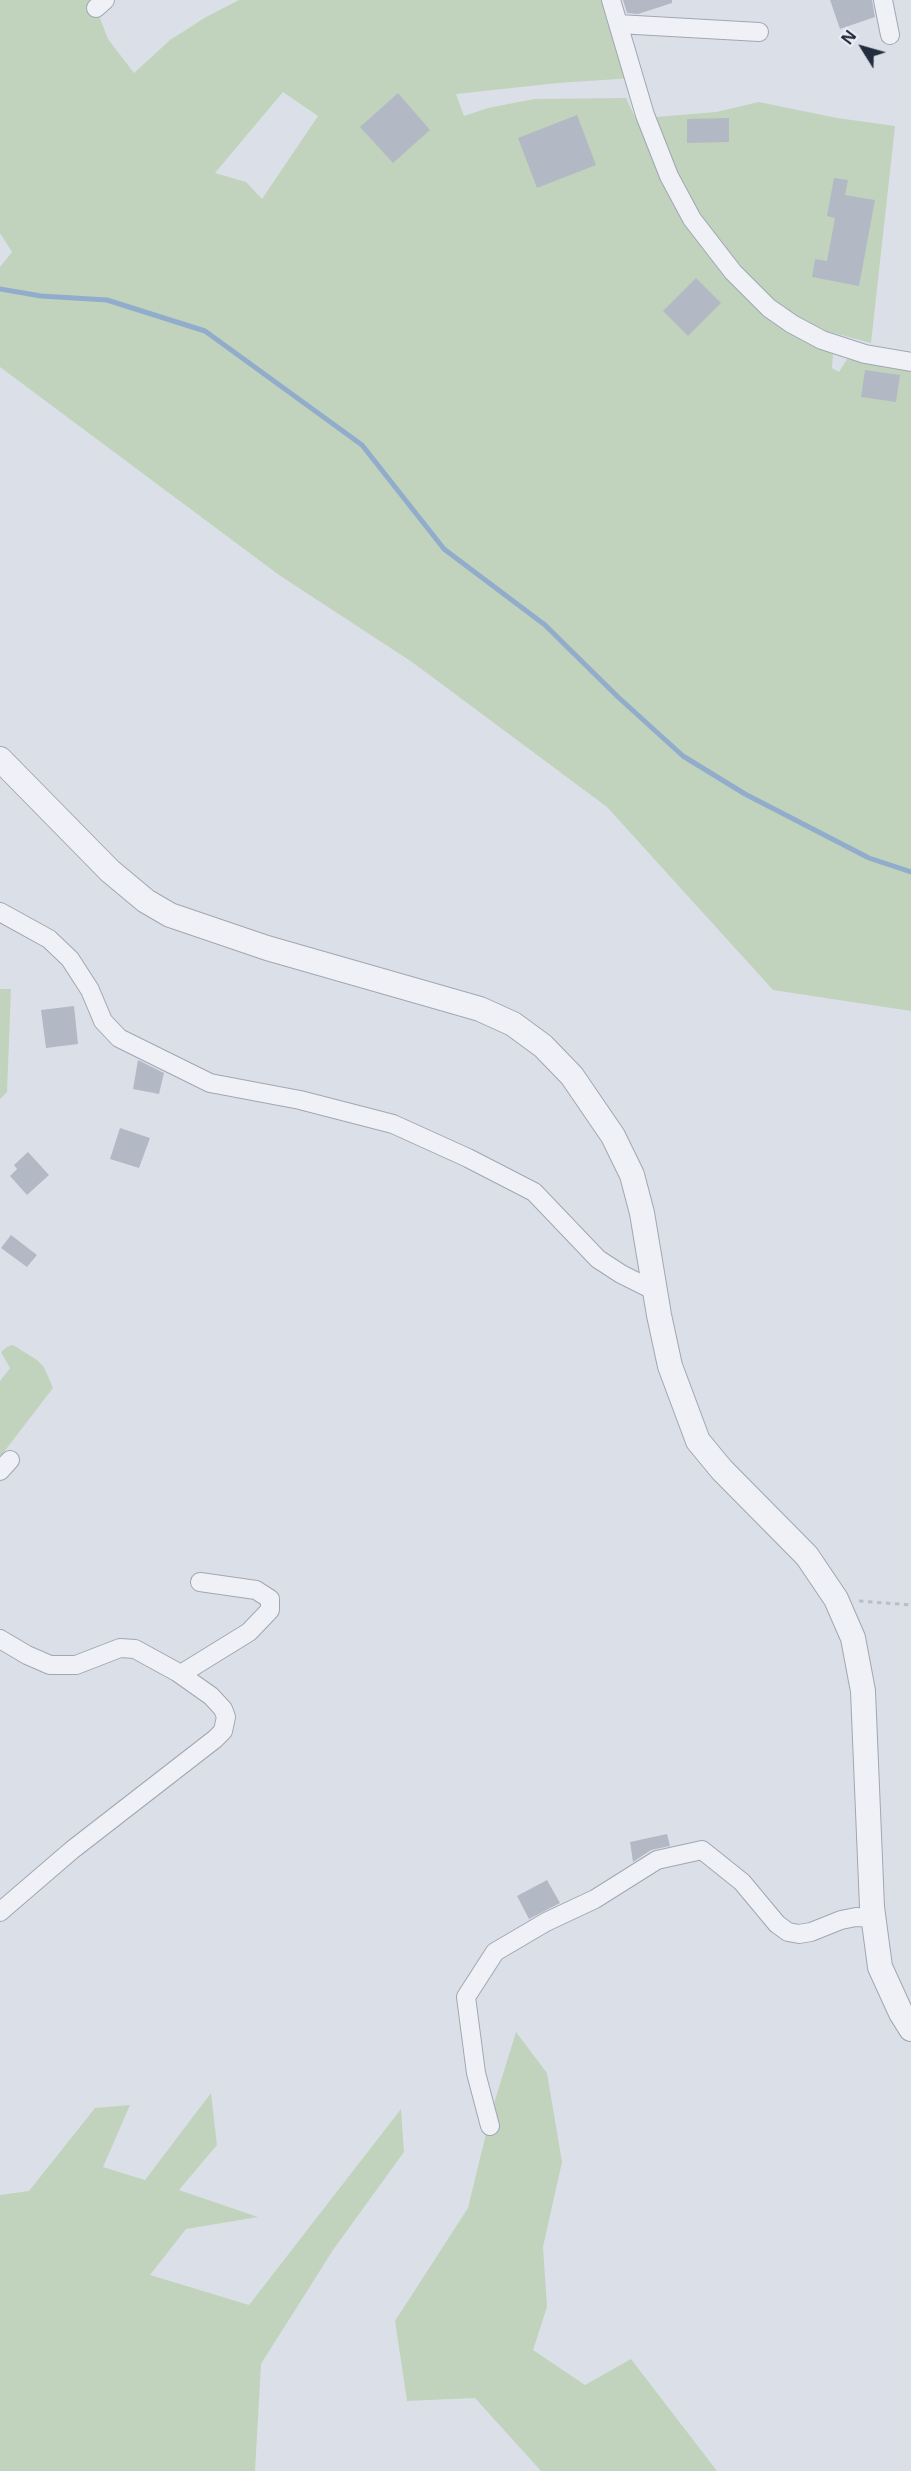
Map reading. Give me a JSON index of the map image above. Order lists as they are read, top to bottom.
{
  "north": "top left"
}
